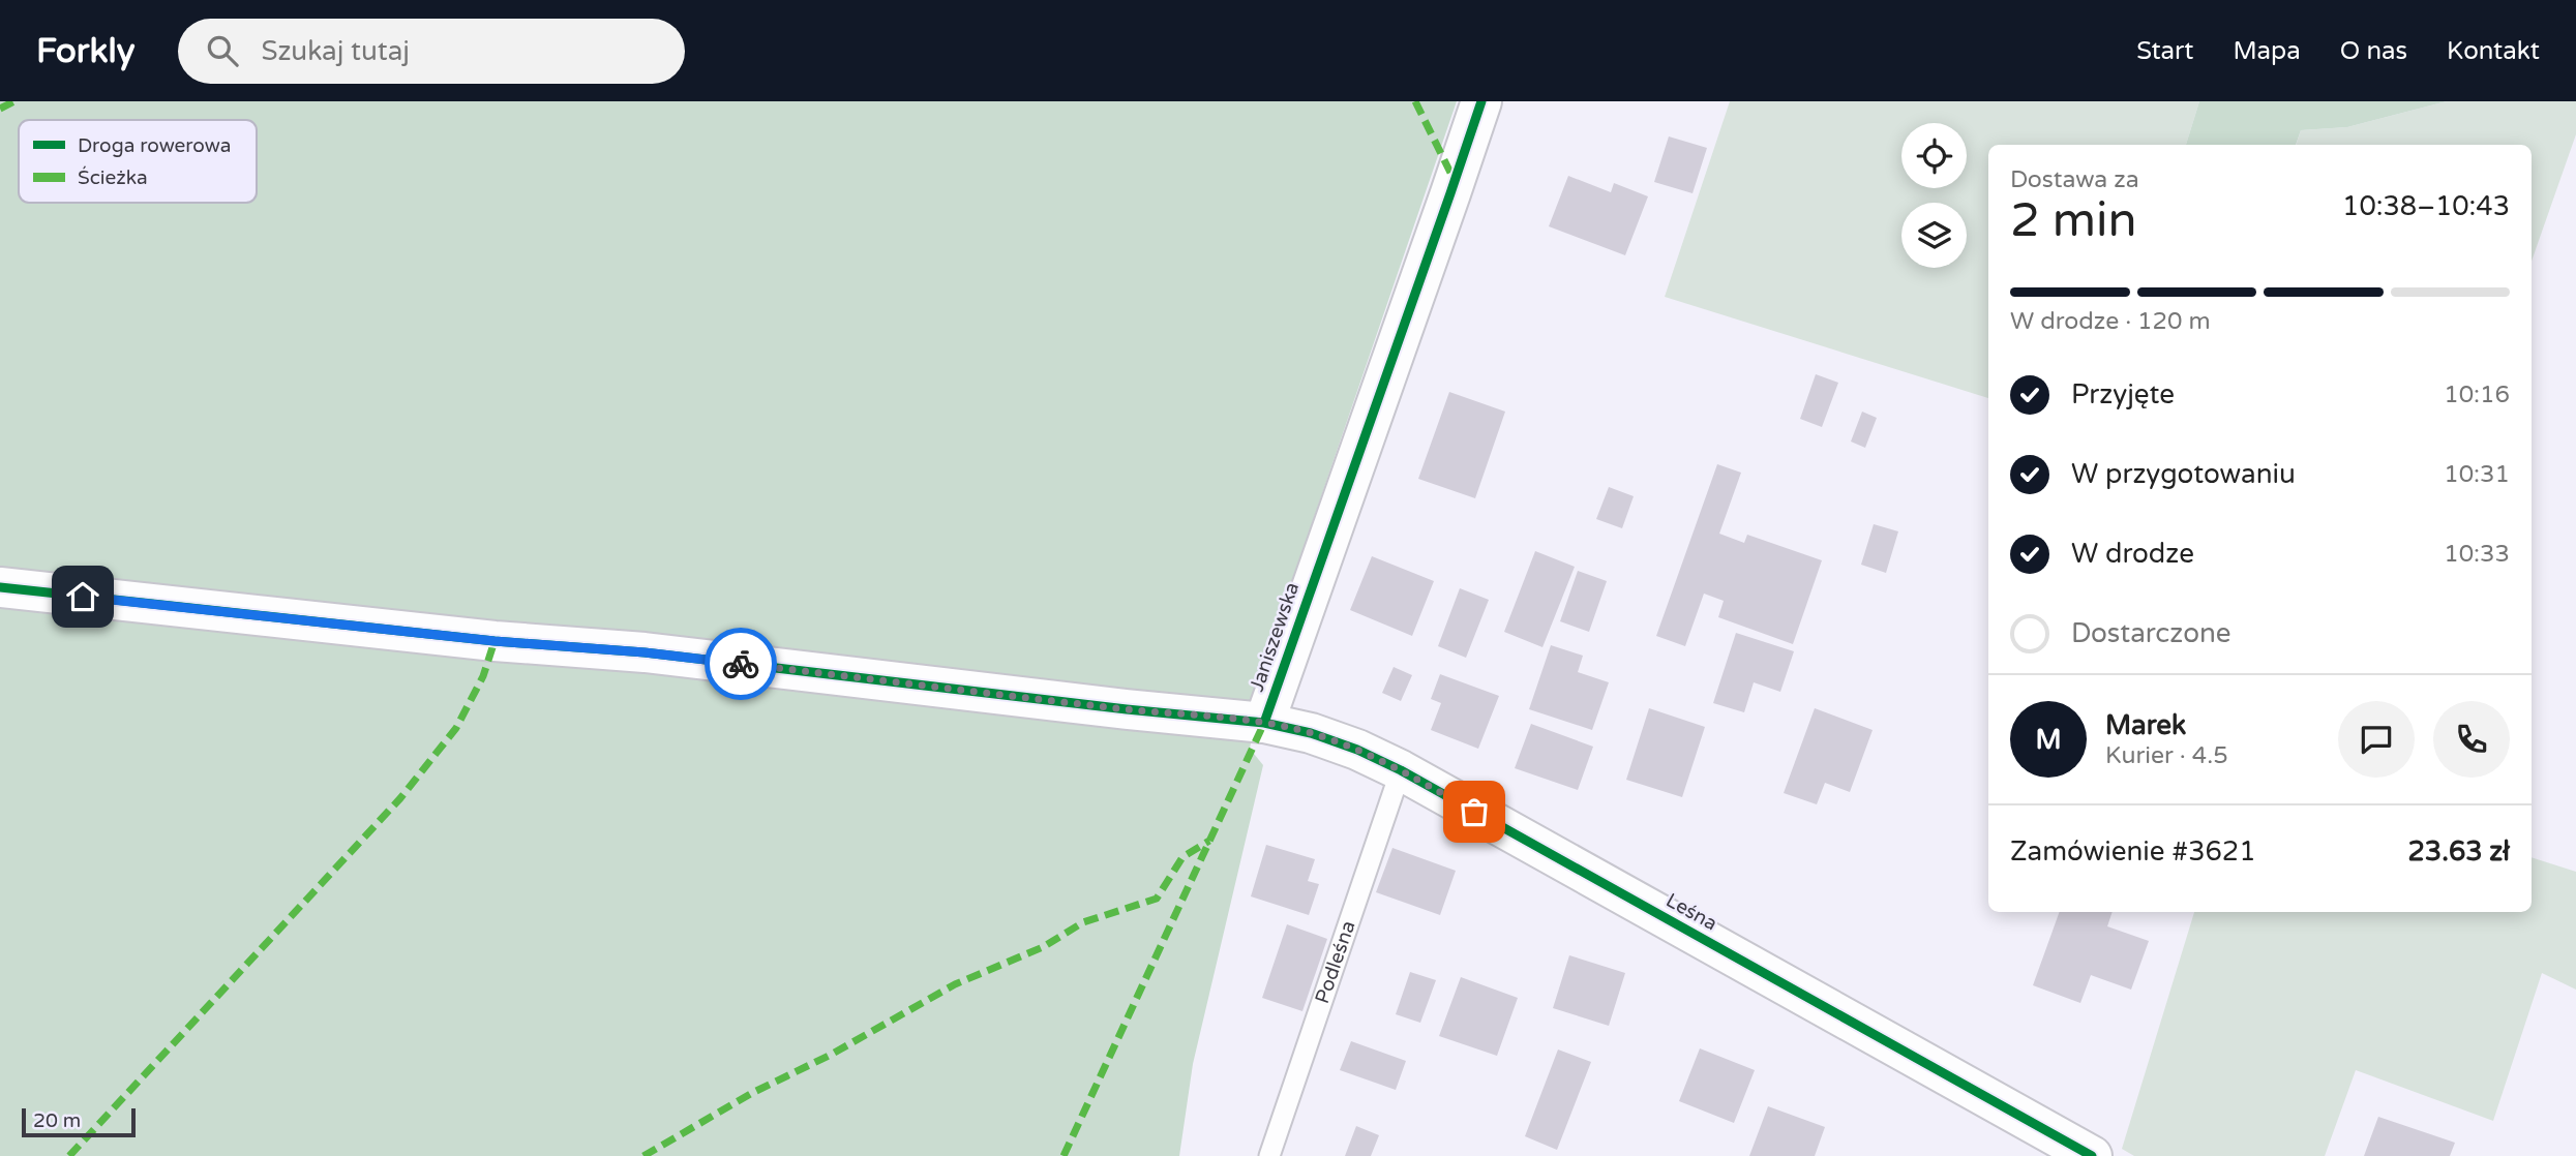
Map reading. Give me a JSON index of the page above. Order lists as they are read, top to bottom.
{
  "streets": {
    "street": ["Janiszewska", "Leśna"],
    "lane": ["Podleśna"]
  },
  "crossings": [
    ["Janiszewska", "Leśna"],
    ["Leśna", "Podleśna"]
  ],
  "legend": ["Droga rowerowa", "Ścieżka"],
  "scale_bar": "20 m",
  "page": {
    "header": "Forkly",
    "search": "Szukaj tutaj",
    "nav": [
      "Start",
      "Mapa",
      "O nas",
      "Kontakt"
    ],
    "heading": ["2 min", "Dostawa za", "10:38–10:43"],
    "panel": [
      "Marek",
      "Kurier · 4.5",
      "Zamówienie #3621",
      "23.63 zł"
    ],
    "bar": "W drodze · 120 m",
    "list": [
      ["Przyjęte", "10:16"],
      ["W przygotowaniu", "10:31"],
      ["W drodze", "10:33"],
      "Dostarczone"
    ],
    "round": "M",
    "scale": "20 m"
  }
}
